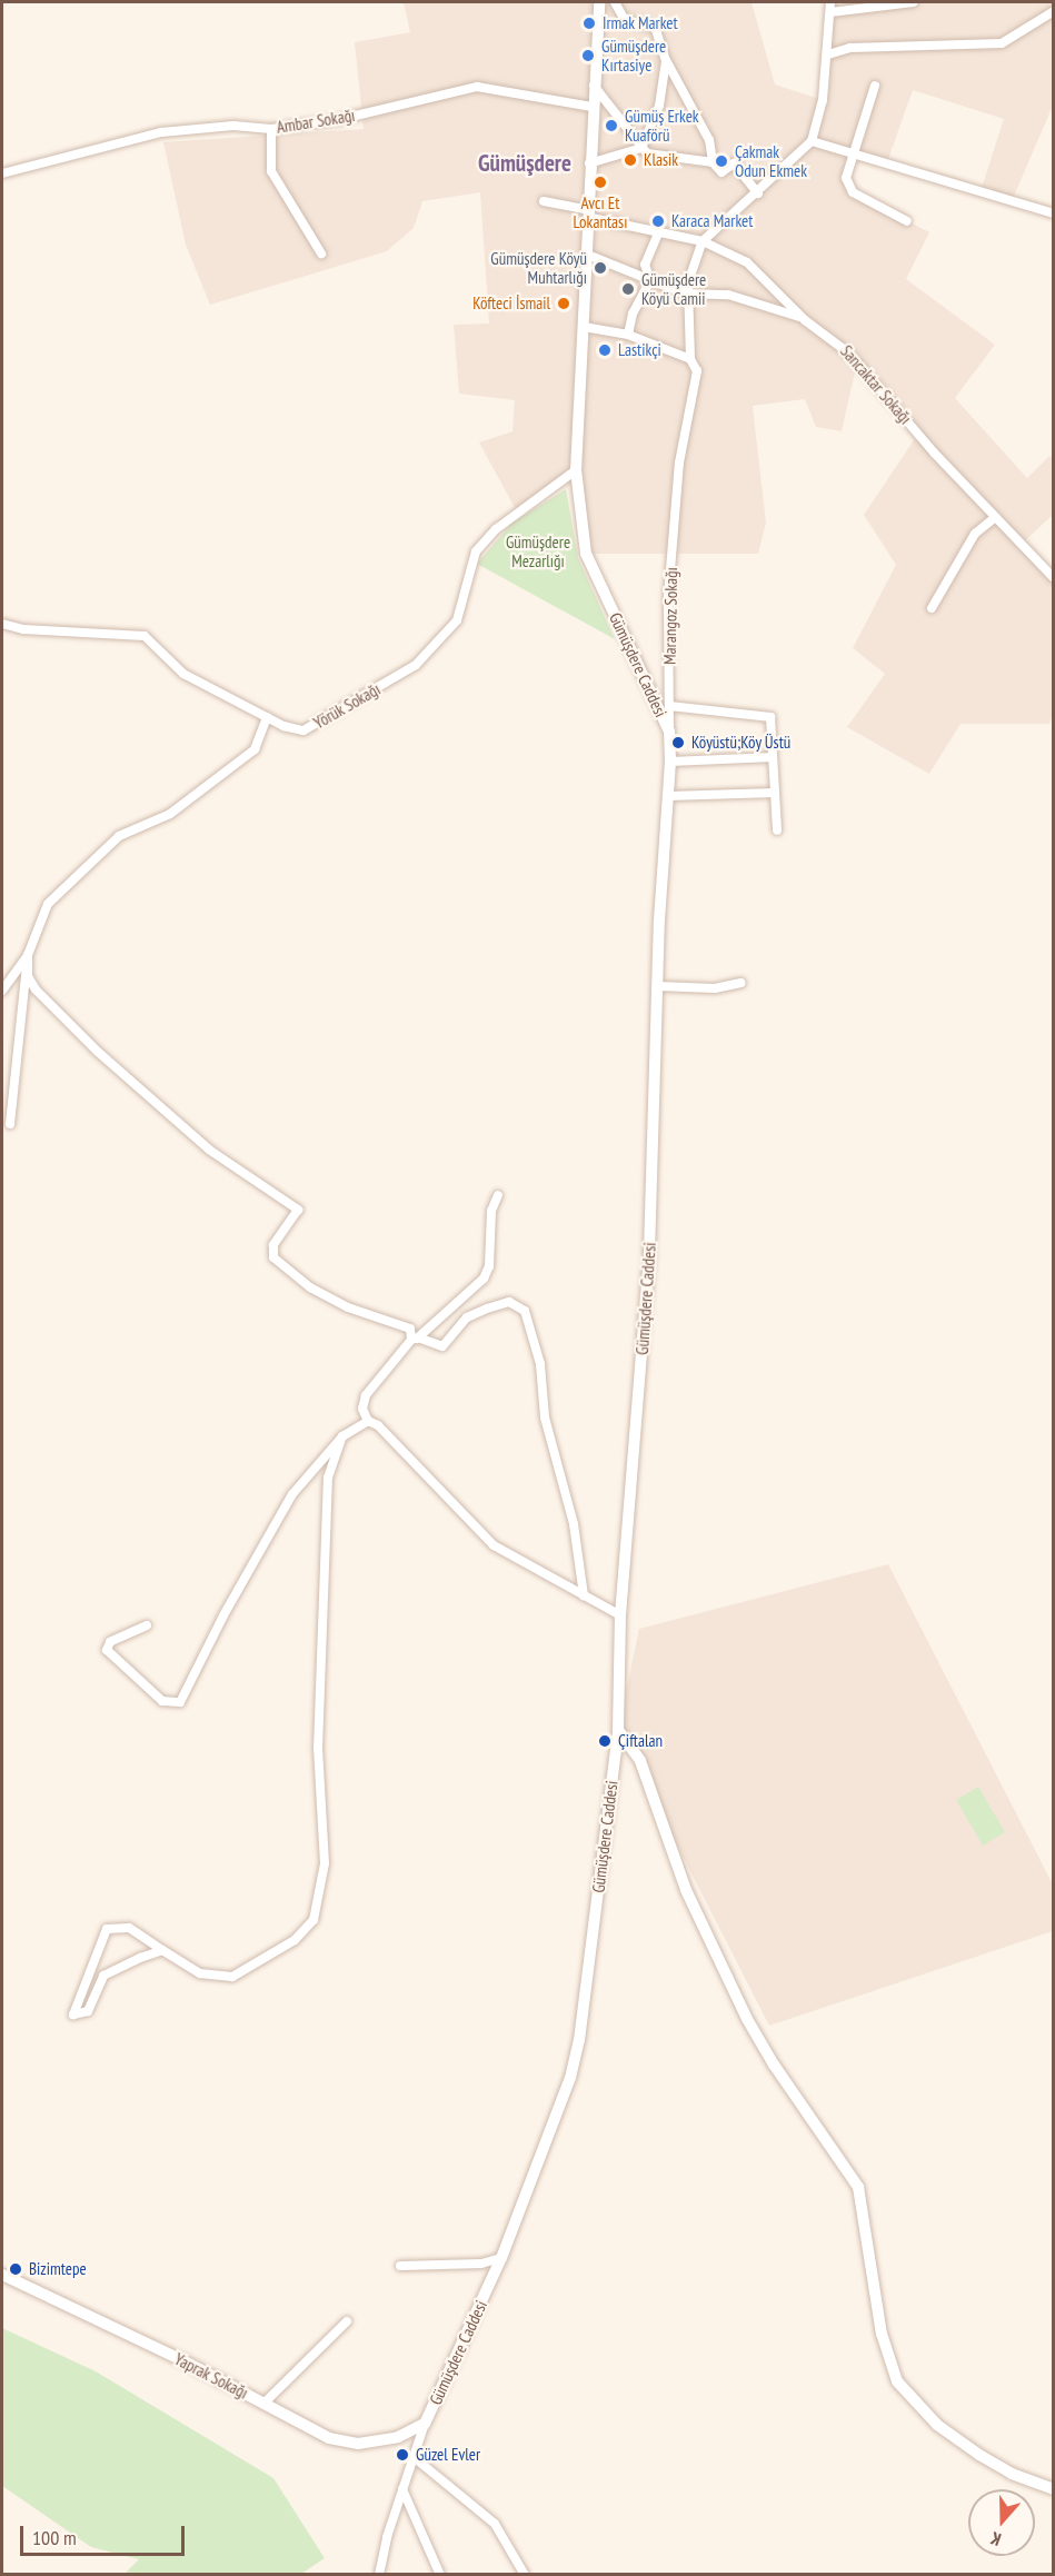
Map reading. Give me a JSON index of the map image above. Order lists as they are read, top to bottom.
{
  "streets": {
    "street": [
      "Ambar Sokağı",
      "Sancaktar Sokağı",
      "Marangoz Sokağı",
      "Gümüşdere Caddesi",
      "Yörük Sokağı",
      "Yaprak Sokağı"
    ]
  },
  "crossings": [
    ["Ambar Sokağı", "Gümüşdere Caddesi"],
    ["Sancaktar Sokağı", "Gümüşdere Caddesi"],
    ["Marangoz Sokağı", "Gümüşdere Caddesi"],
    ["Gümüşdere Caddesi", "Yörük Sokağı"],
    ["Gümüşdere Caddesi", "Yaprak Sokağı"]
  ],
  "districts": ["Gümüşdere"],
  "parks": ["Gümüşdere Mezarlığı"],
  "places": [
    "Irmak Market",
    "Gümüşdere Kırtasiye",
    "Gümüş Erkek Kuaförü",
    "Klasik",
    "Çakmak Odun Ekmek",
    "Avcı Et Lokantası",
    "Karaca Market",
    "Gümüşdere Köyü Muhtarlığı",
    "Gümüşdere Köyü Camii",
    "Köfteci İsmail",
    "Lastikçi",
    "Köyüstü;Köy Üstü",
    "Çiftalan",
    "Bizimtepe",
    "Güzel Evler"
  ],
  "scale_bar": "100 m",
  "north": "bottom"
}
